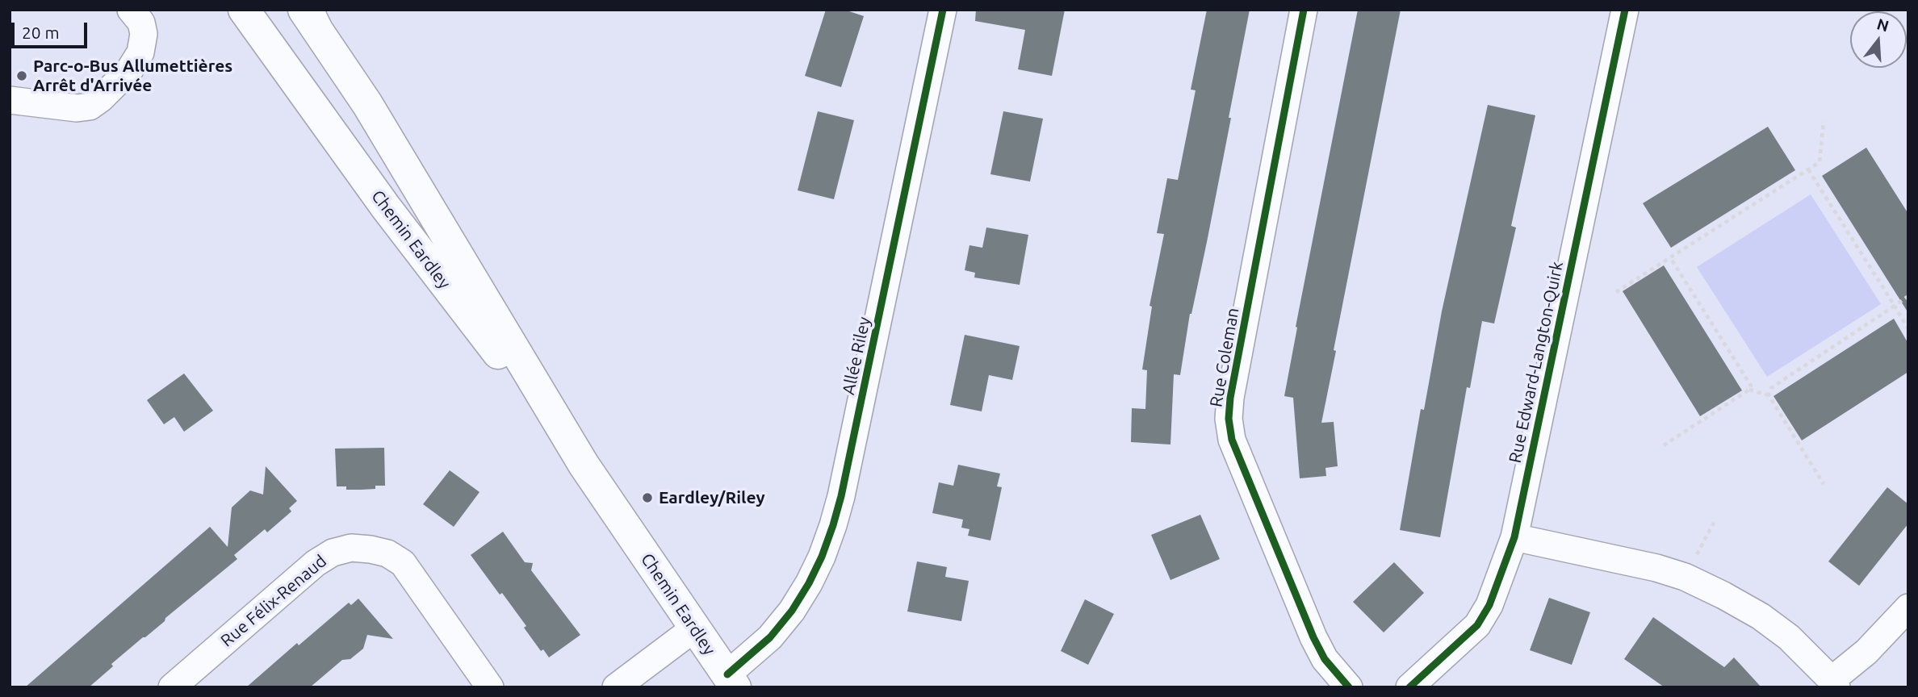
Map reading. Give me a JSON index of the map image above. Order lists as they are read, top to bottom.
{
  "streets": {
    "main road": ["Chemin Eardley"],
    "street": [
      "Allée Riley",
      "Rue Coleman",
      "Rue Edward-Langton-Quirk",
      "Rue Félix-Renaud"
    ]
  },
  "crossings": [
    ["Chemin Eardley", "Allée Riley"]
  ],
  "places": ["Parc-o-Bus Allumettières Arrêt d'Arrivée", "Eardley/Riley"],
  "scale_bar": "20 m",
  "north": "top"
}
